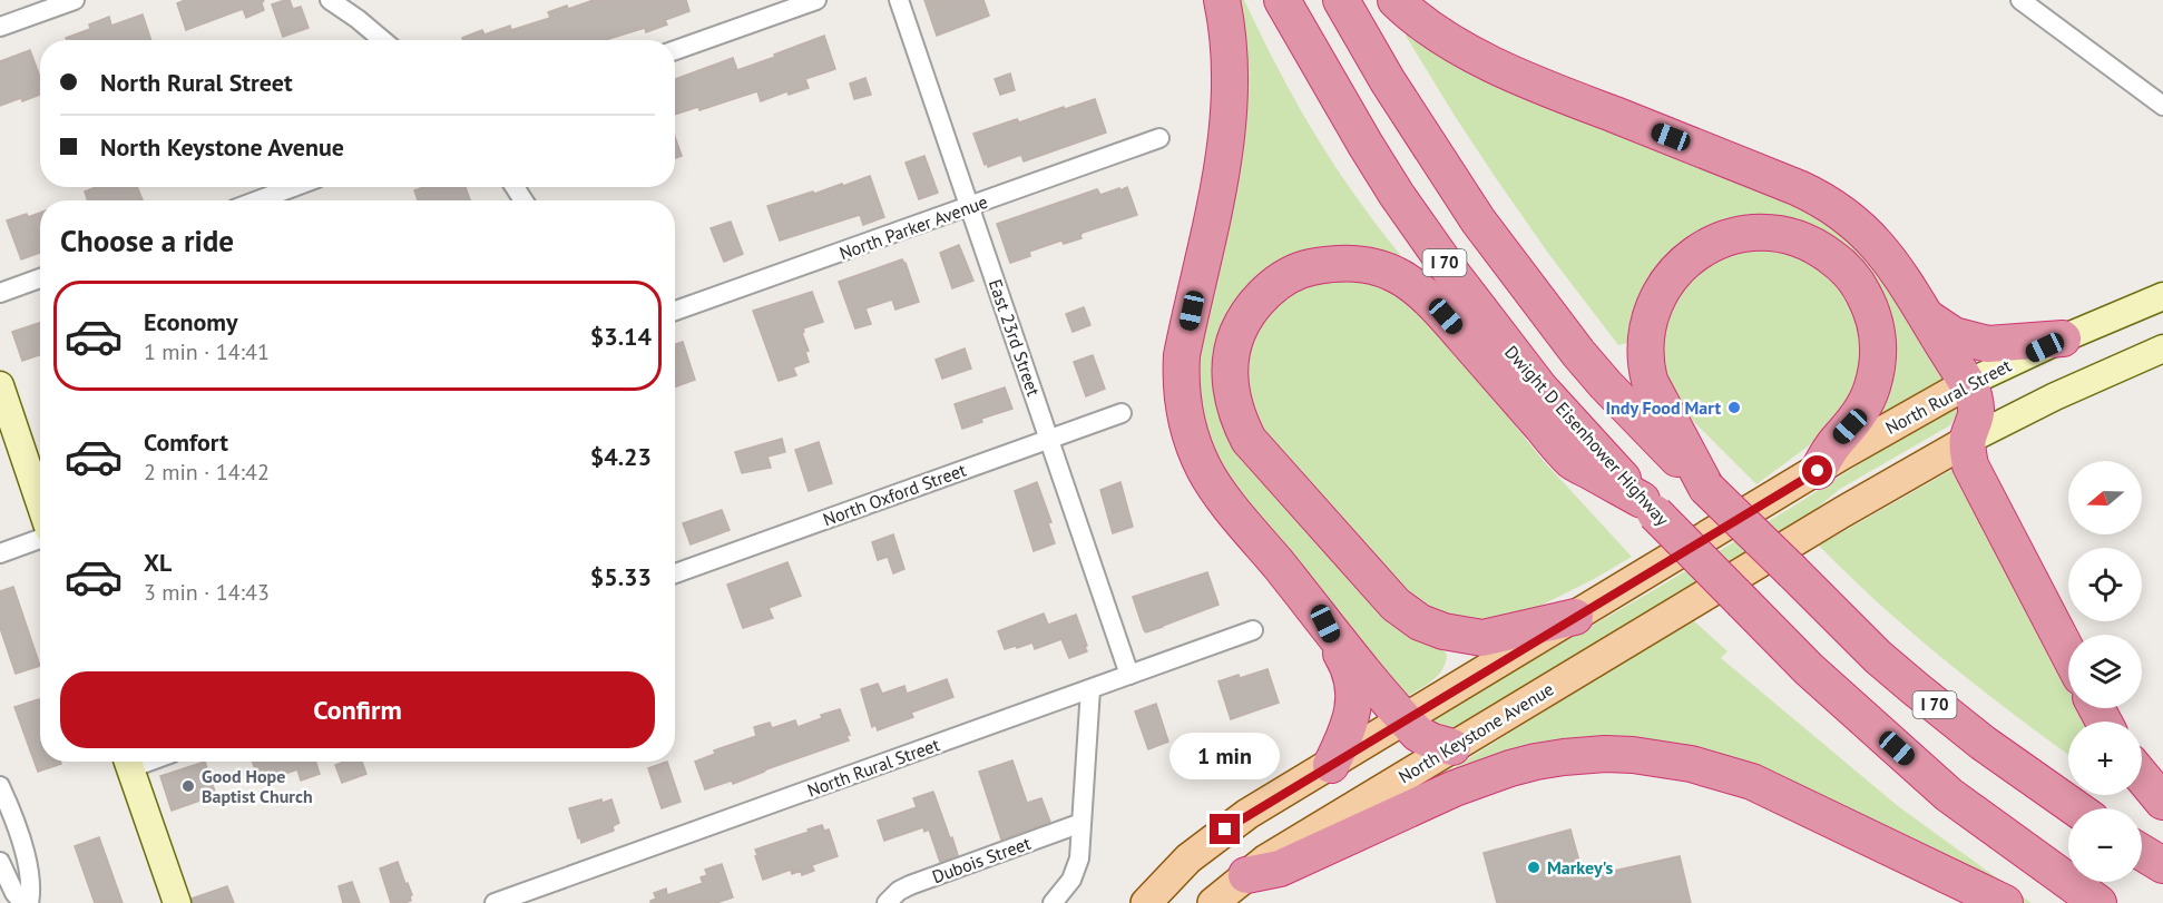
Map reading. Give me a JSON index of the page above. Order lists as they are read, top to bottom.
{
  "streets": {
    "highway": ["I 70", "Dwight D Eisenhower Highway"],
    "main road": ["North Rural Street", "North Keystone Avenue"],
    "street": [
      "North Parker Avenue",
      "East 23rd Street",
      "North Oxford Street",
      "Dubois Street"
    ]
  },
  "crossings": [
    ["North Parker Avenue", "East 23rd Street"],
    ["East 23rd Street", "North Rural Street"],
    ["East 23rd Street", "North Oxford Street"],
    ["Dwight D Eisenhower Highway", "North Keystone Avenue"]
  ],
  "places": ["Indy Food Mart", "Good Hope Baptist Church", "Markey's"],
  "north": "left",
  "page": {
    "banner": ["North Rural Street", "North Keystone Avenue"],
    "heading": "Choose a ride",
    "list": [
      {
        "name": "Economy",
        "note": "1 min · 14:41",
        "value": "$3.14"
      },
      {
        "name": "Comfort",
        "note": "2 min · 14:42",
        "value": "$4.23"
      },
      {
        "name": "XL",
        "note": "3 min · 14:43",
        "value": "$5.33"
      }
    ],
    "map_buttons": ["+", "−"],
    "buttons": "Confirm",
    "bubble": "1 min"
  }
}
